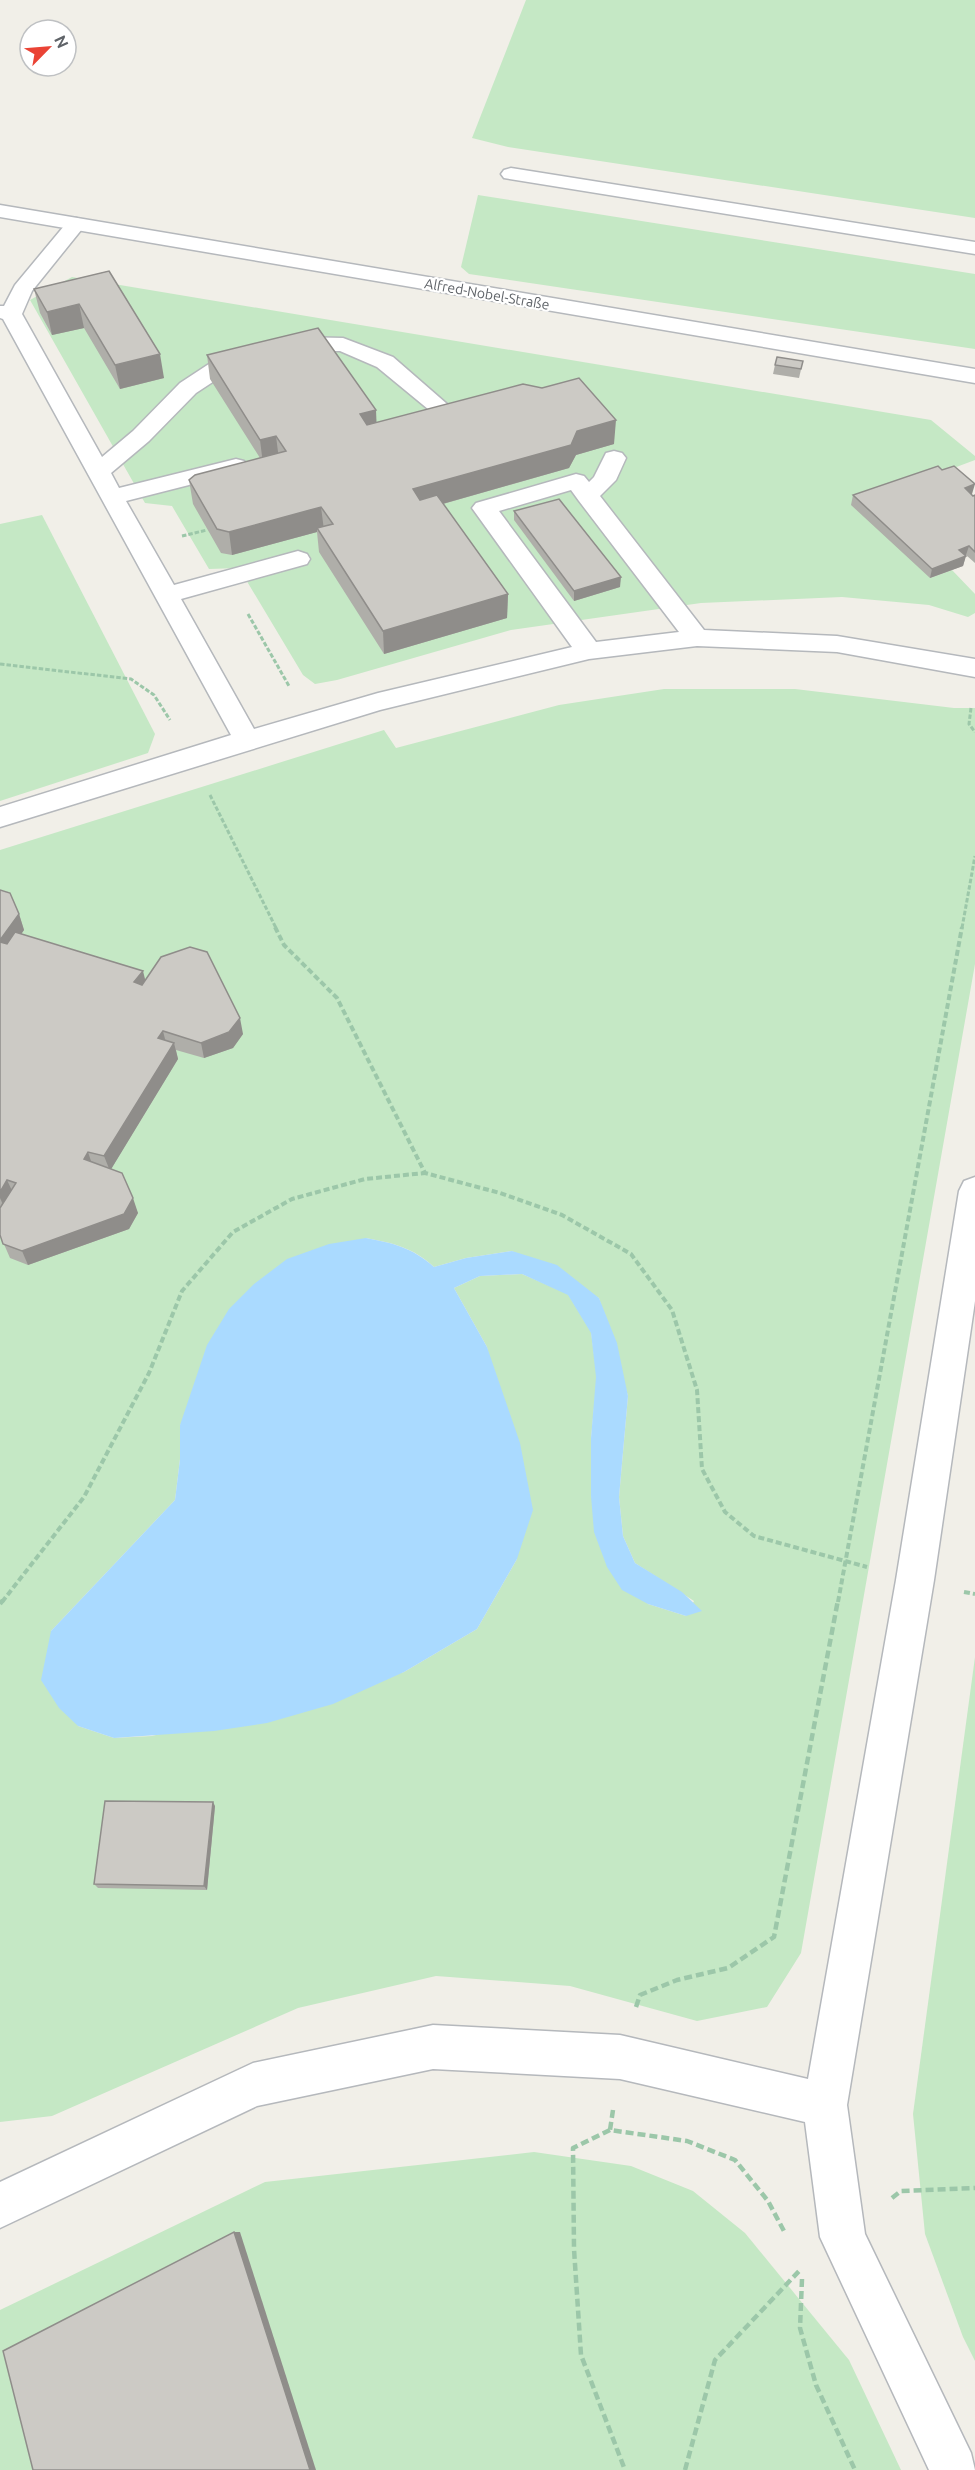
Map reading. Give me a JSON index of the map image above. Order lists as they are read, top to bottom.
{
  "streets": {
    "street": ["Alfred-Nobel-Straße"]
  },
  "north": "top right"
}
